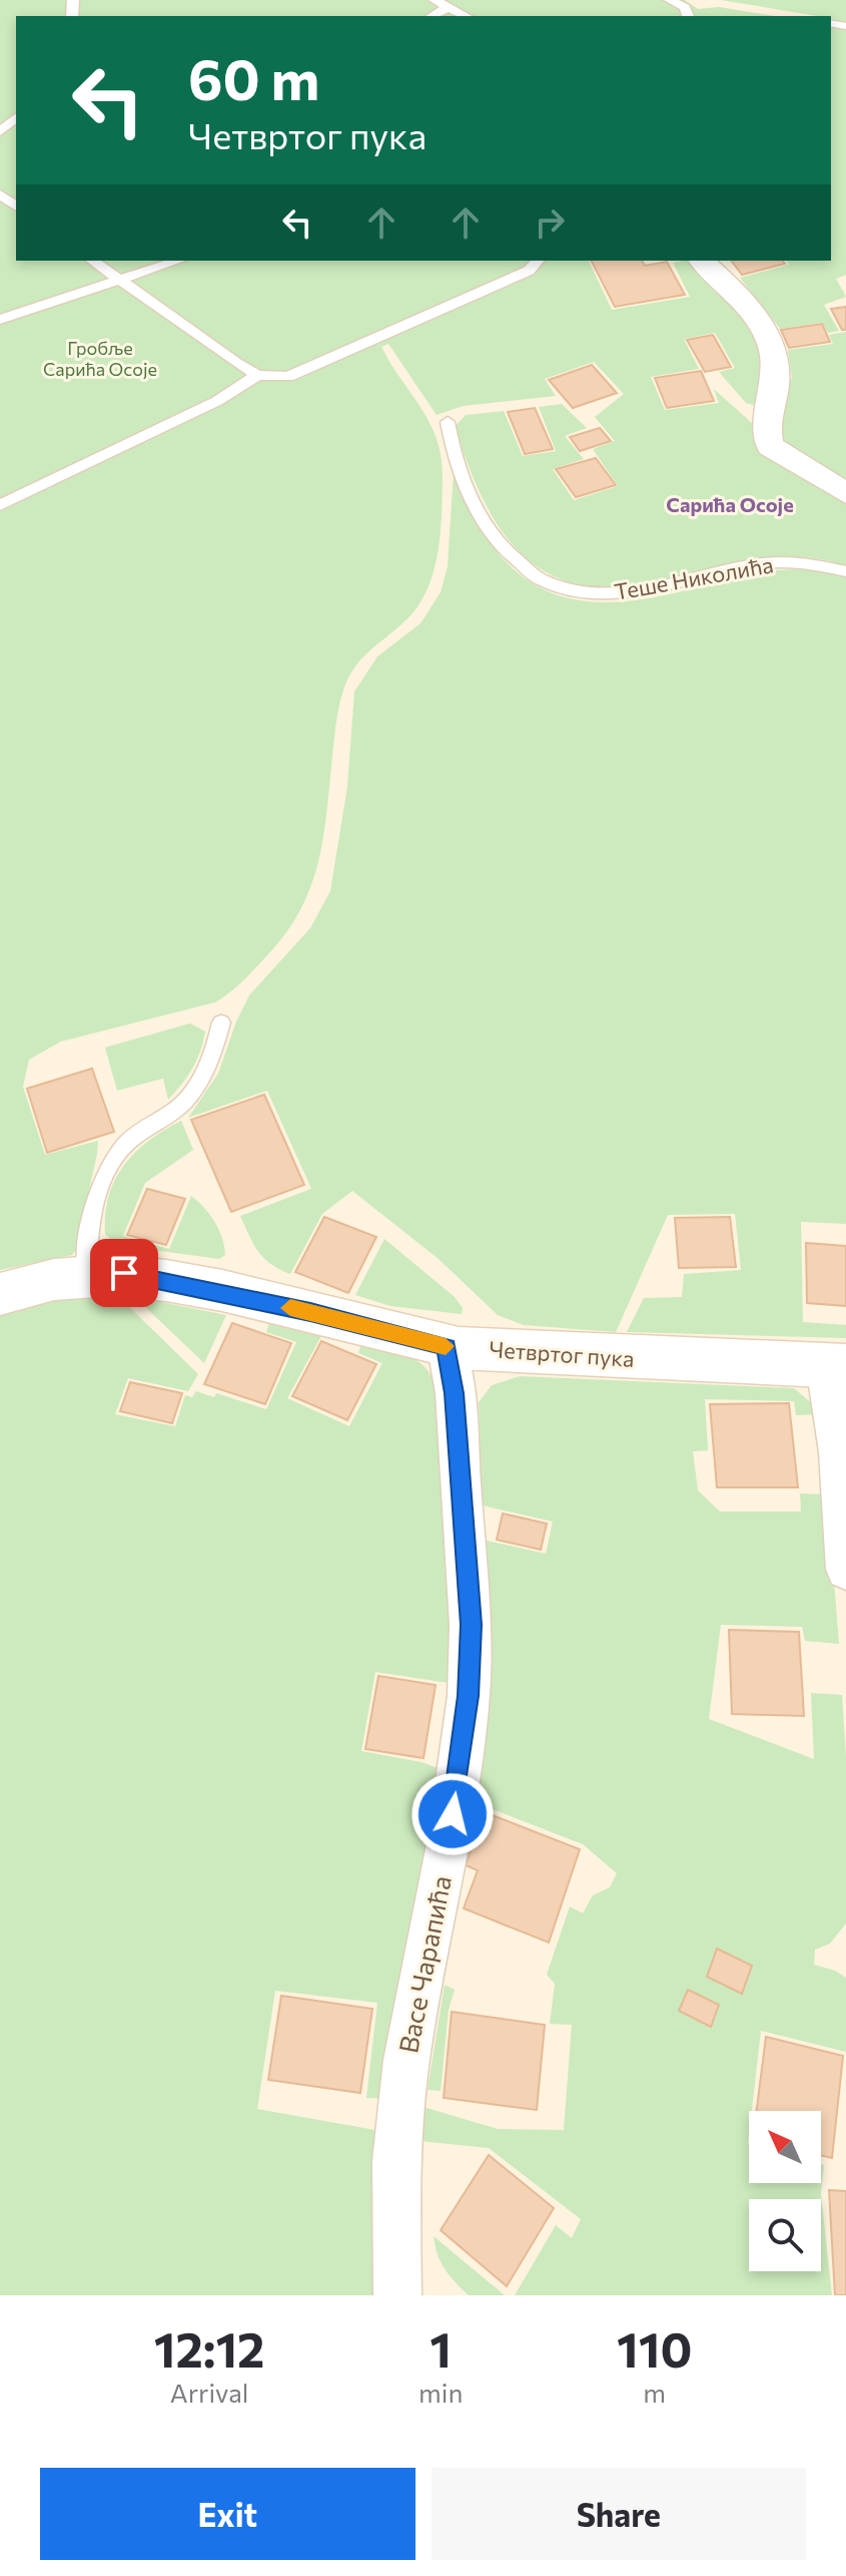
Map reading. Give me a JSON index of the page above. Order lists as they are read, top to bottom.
{
  "streets": {
    "street": ["Четвртог пука", "Васе Чарапића"],
    "lane": ["Теше Николића"]
  },
  "crossings": [
    ["Четвртог пука", "Васе Чарапића"]
  ],
  "districts": ["Сарића Осоје"],
  "parks": ["Гробље Сарића Осоје"],
  "north": "top left",
  "page": {
    "turn": ["60 m", "Четвртог пука"],
    "eta": [
      "12:12",
      "Arrival",
      "1",
      "min",
      "110",
      "m"
    ],
    "buttons": ["Exit", "Share"]
  }
}
